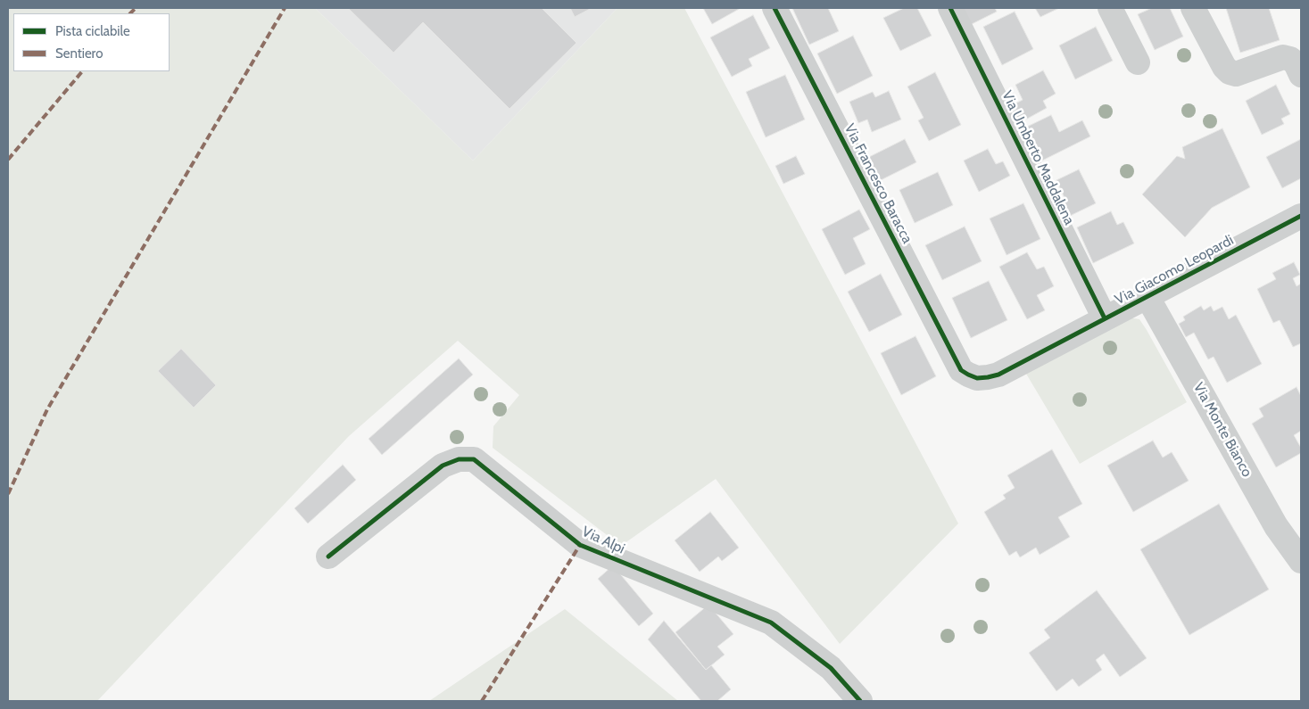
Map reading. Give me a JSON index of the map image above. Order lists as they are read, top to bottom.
{
  "streets": {
    "street": [
      "Via Umberto Maddalena",
      "Via Francesco Baracca",
      "Via Giacomo Leopardi",
      "Via Monte Bianco",
      "Via Alpi"
    ]
  },
  "crossings": [
    ["Via Umberto Maddalena", "Via Giacomo Leopardi"],
    ["Via Francesco Baracca", "Via Giacomo Leopardi"],
    ["Via Giacomo Leopardi", "Via Monte Bianco"]
  ],
  "legend": ["Pista ciclabile", "Sentiero"]
}
